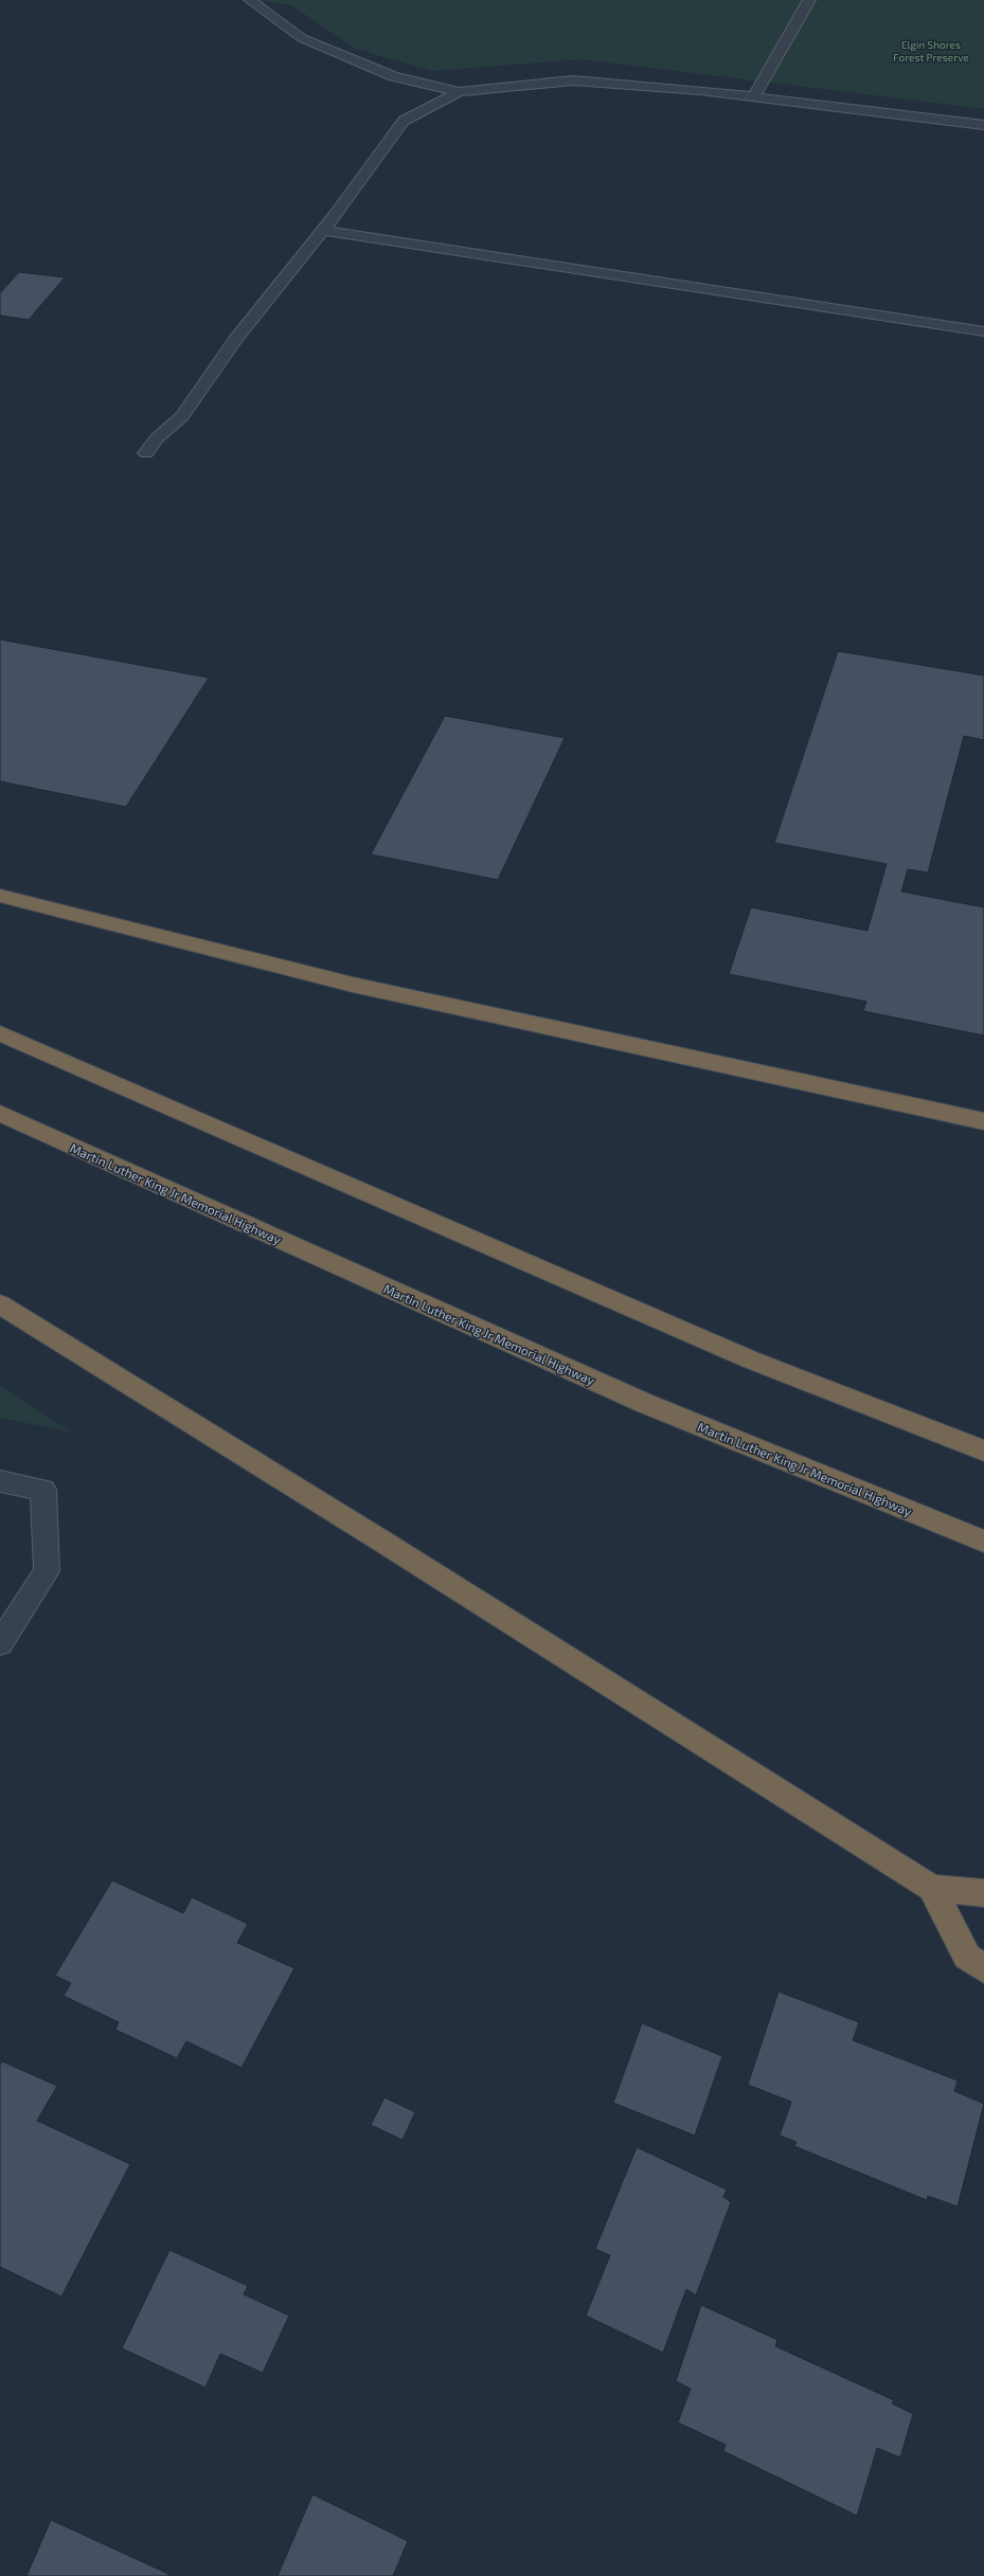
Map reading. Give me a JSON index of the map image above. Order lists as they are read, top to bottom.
{
  "streets": {
    "highway": ["Martin Luther King Jr Memorial Highway"]
  },
  "parks": ["Elgin Shores Forest Preserve"]
}
